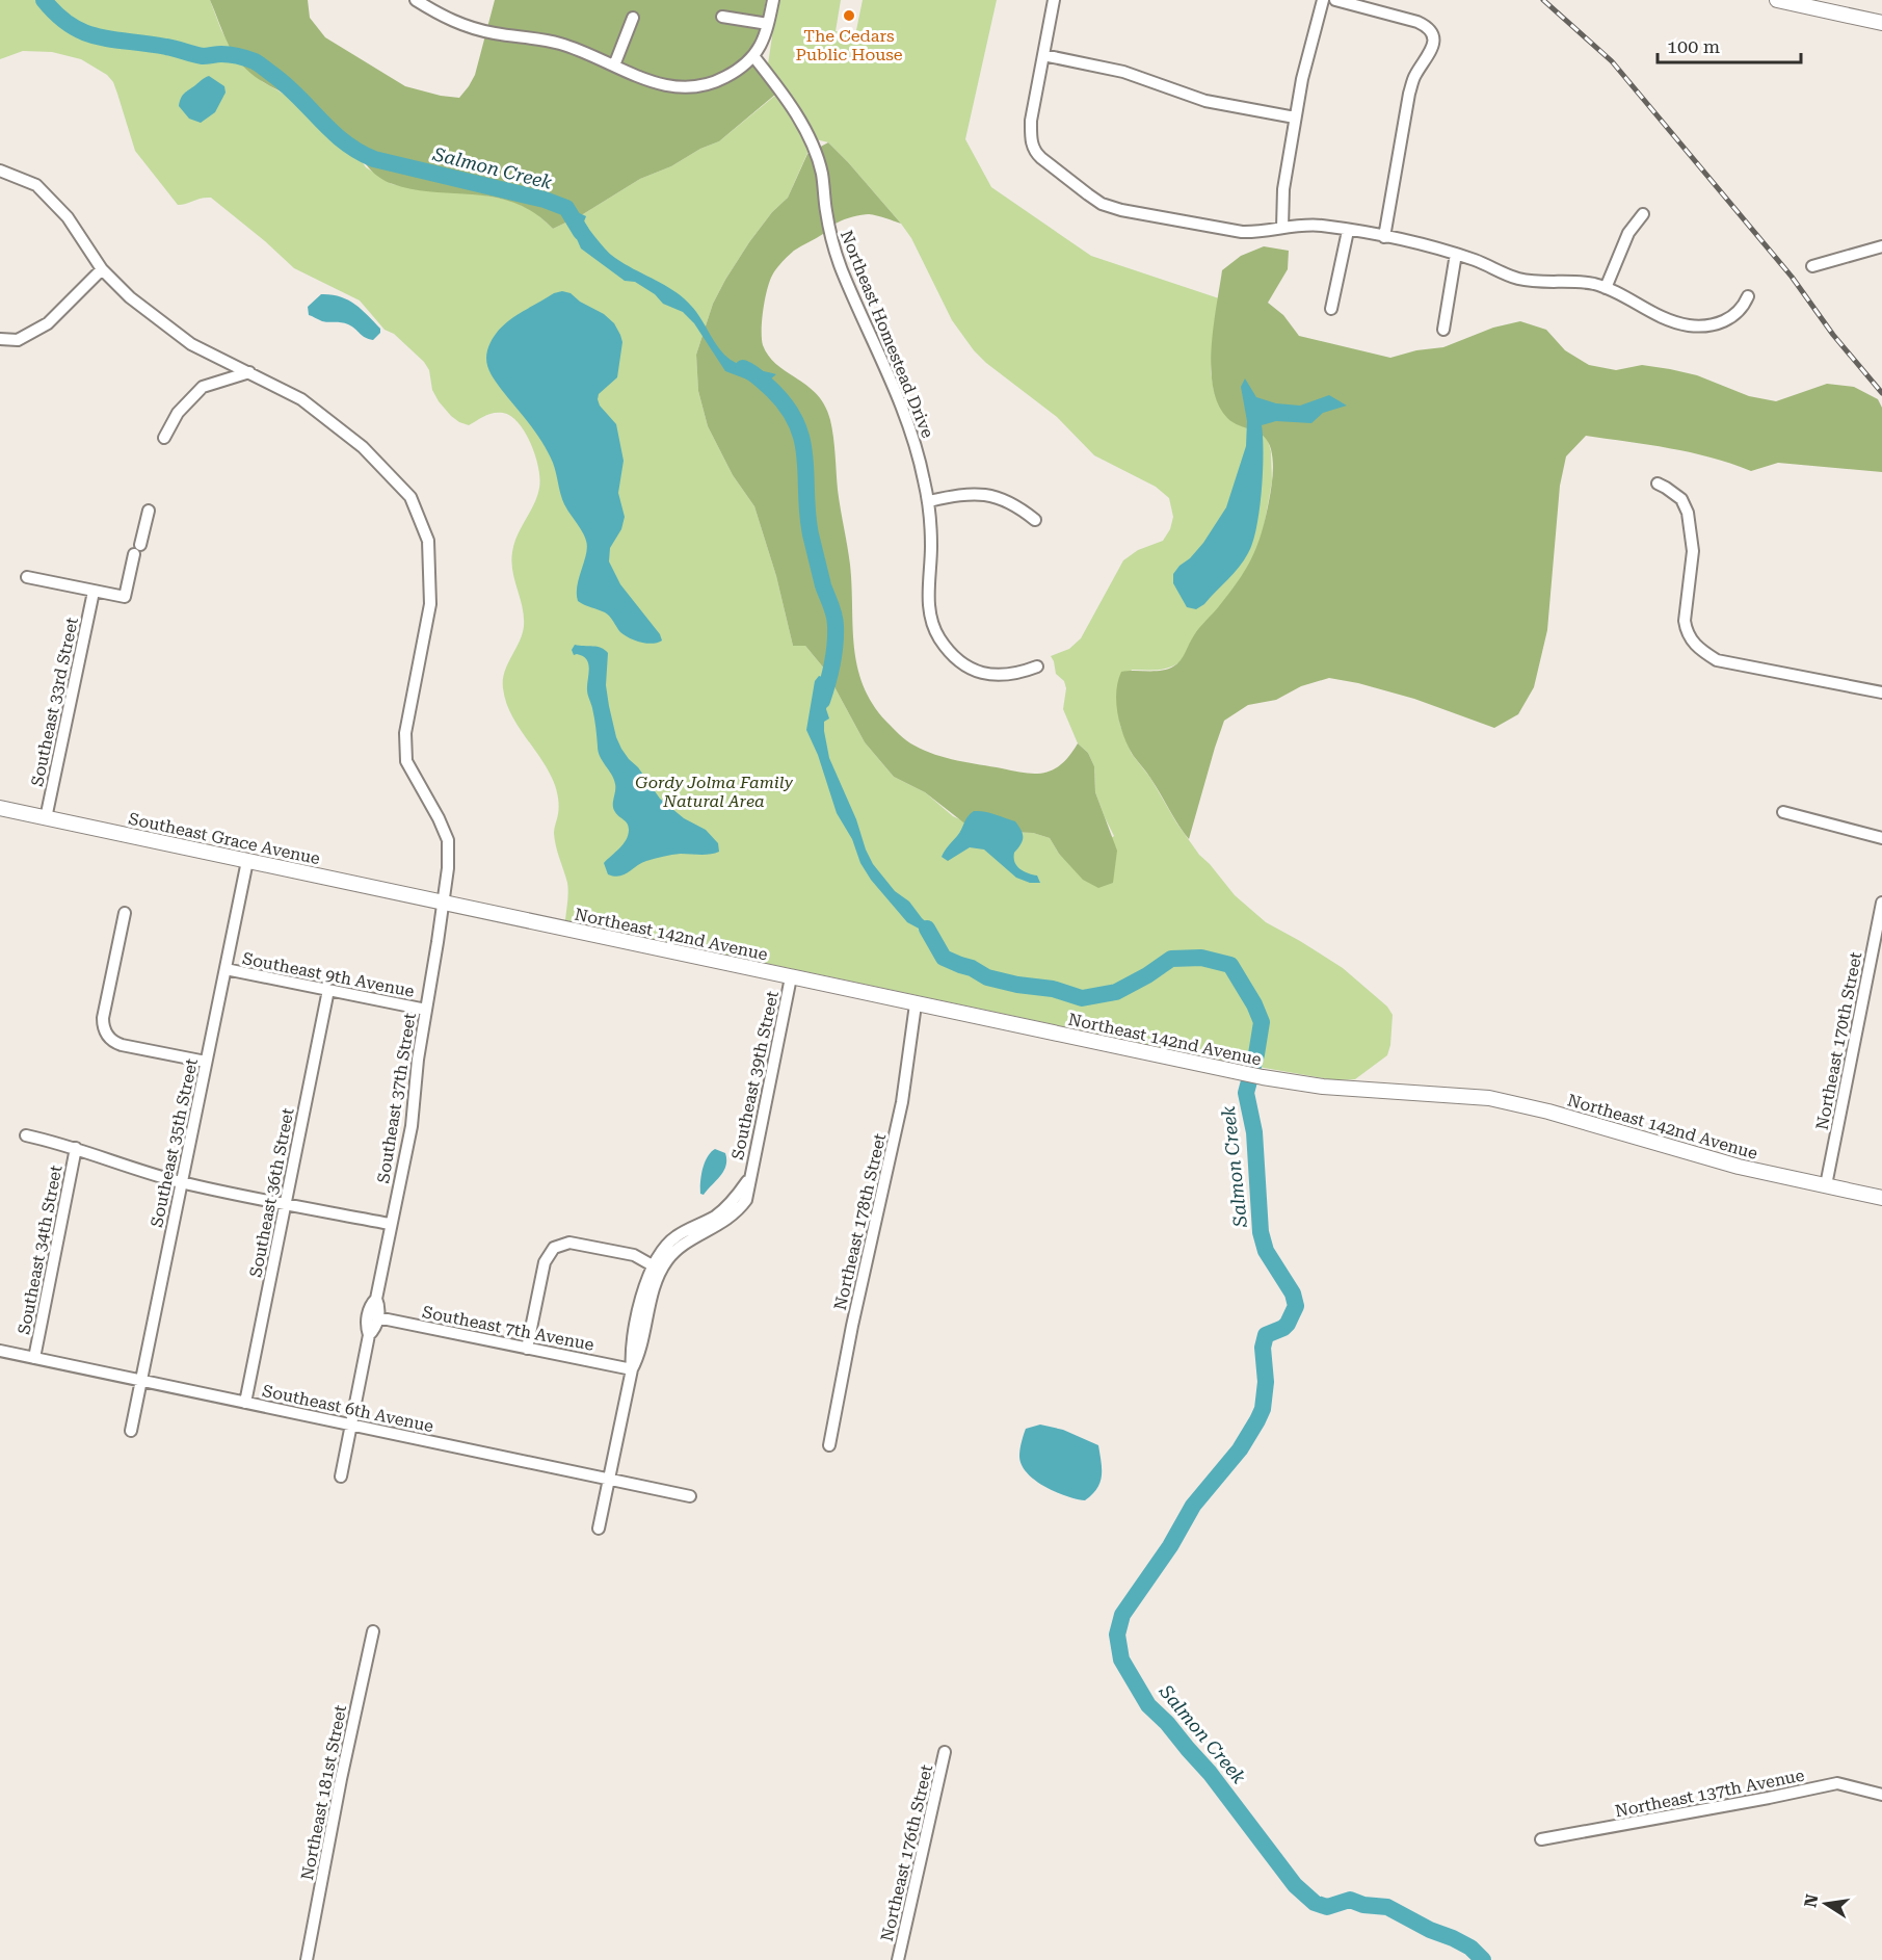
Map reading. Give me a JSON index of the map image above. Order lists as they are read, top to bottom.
{
  "streets": {
    "street": [
      "Northeast Homestead Drive",
      "Southeast 33rd Street",
      "Southeast Grace Avenue",
      "Northeast 142nd Avenue",
      "Southeast 9th Avenue",
      "Northeast 170th Street",
      "Southeast 39th Street",
      "Southeast 37th Street",
      "Southeast 35th Street",
      "Southeast 36th Street",
      "Northeast 178th Street",
      "Southeast 34th Street",
      "Southeast 7th Avenue",
      "Southeast 6th Avenue",
      "Northeast 181st Street",
      "Northeast 137th Avenue",
      "Northeast 176th Street"
    ]
  },
  "crossings": [
    ["Southeast 33rd Street", "Southeast Grace Avenue"],
    ["Southeast Grace Avenue", "Northeast 142nd Avenue"],
    ["Southeast Grace Avenue", "Southeast 37th Street"],
    ["Southeast Grace Avenue", "Southeast 35th Street"],
    ["Northeast 142nd Avenue", "Northeast 170th Street"],
    ["Northeast 142nd Avenue", "Southeast 39th Street"],
    ["Northeast 142nd Avenue", "Southeast 37th Street"],
    ["Northeast 142nd Avenue", "Northeast 178th Street"],
    ["Southeast 9th Avenue", "Southeast 37th Street"],
    ["Southeast 9th Avenue", "Southeast 35th Street"],
    ["Southeast 9th Avenue", "Southeast 36th Street"],
    ["Southeast 39th Street", "Southeast 7th Avenue"],
    ["Southeast 39th Street", "Southeast 6th Avenue"],
    ["Southeast 37th Street", "Southeast 7th Avenue"],
    ["Southeast 37th Street", "Southeast 6th Avenue"],
    ["Southeast 35th Street", "Southeast 6th Avenue"],
    ["Southeast 36th Street", "Southeast 6th Avenue"],
    ["Southeast 34th Street", "Southeast 6th Avenue"]
  ],
  "water": ["Salmon Creek"],
  "parks": ["Gordy Jolma Family Natural Area"],
  "places": ["The Cedars Public House"],
  "scale_bar": "100 m",
  "north": "left"
}
